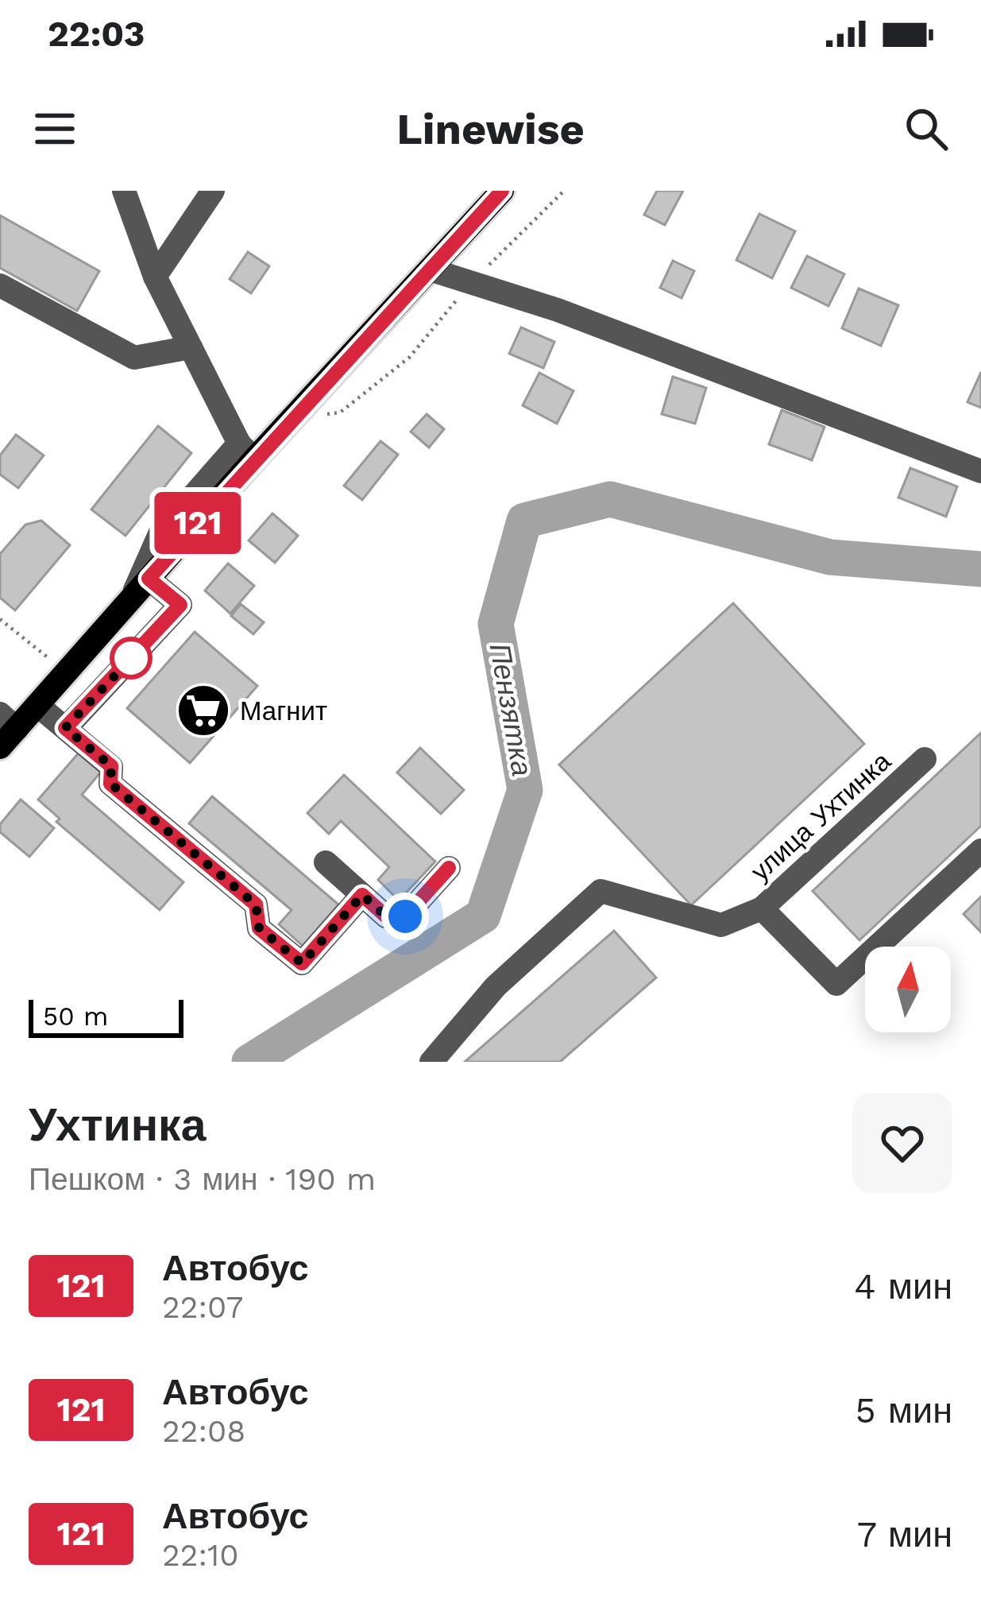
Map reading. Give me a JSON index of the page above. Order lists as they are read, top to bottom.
{
  "streets": {
    "street": ["улица Ухтинка"]
  },
  "water": ["Пензятка"],
  "places": {
    "supermarket": ["Магнит"]
  },
  "lines": ["bus line 121"],
  "scale_bar": "50 m",
  "north": "top",
  "page": {
    "status": "22:03",
    "header": "Linewise",
    "on_map": "121",
    "scale": "50 m",
    "heading": ["Ухтинка", "Пешком · 3 мин · 190 m"],
    "list": [
      {
        "mark": "121",
        "name": "Автобус",
        "note": "22:07",
        "value": "4 мин"
      },
      {
        "mark": "121",
        "name": "Автобус",
        "note": "22:08",
        "value": "5 мин"
      },
      {
        "mark": "121",
        "name": "Автобус",
        "note": "22:10",
        "value": "7 мин"
      }
    ]
  }
}
